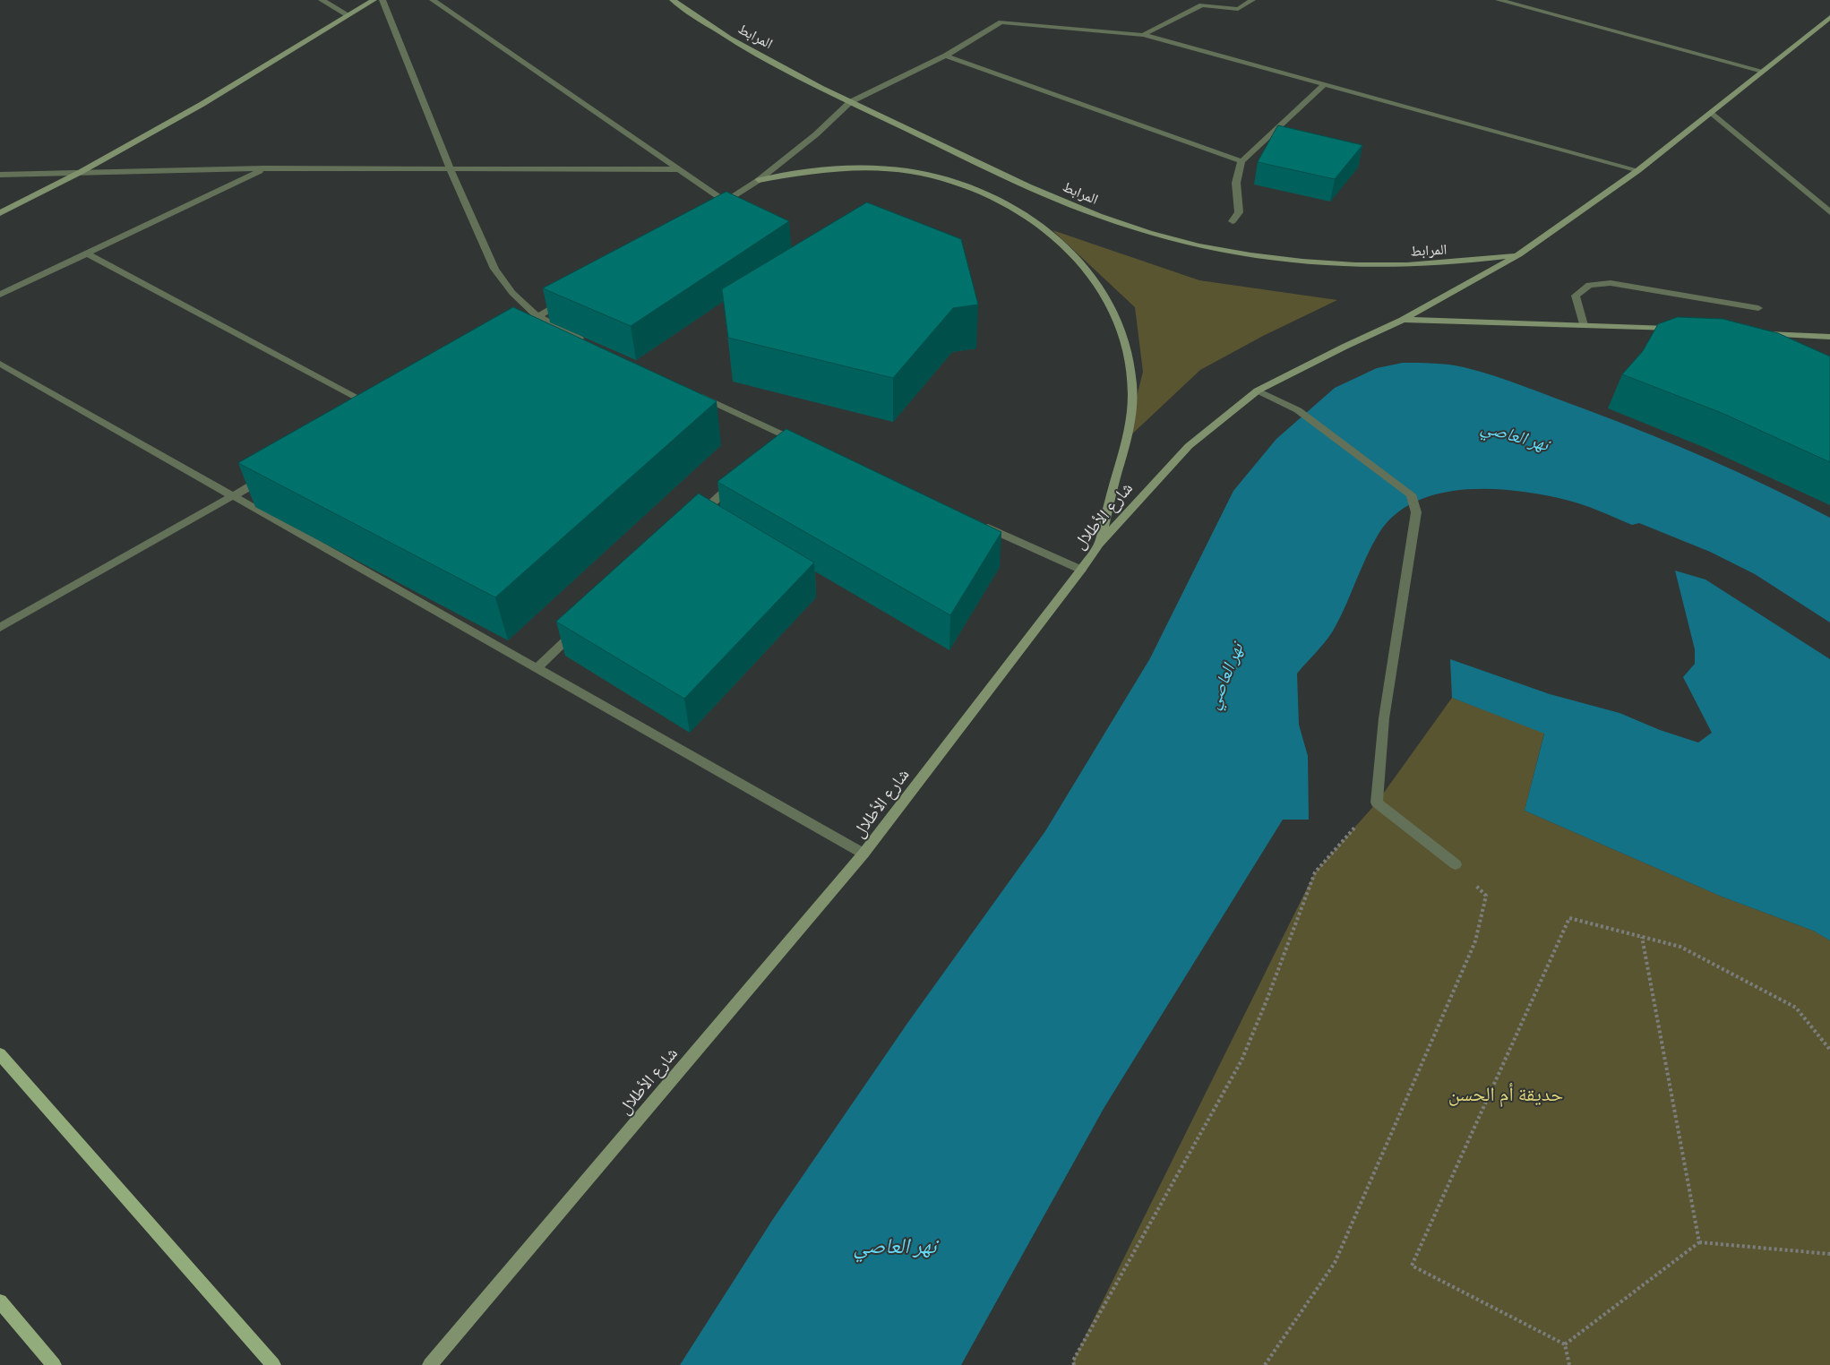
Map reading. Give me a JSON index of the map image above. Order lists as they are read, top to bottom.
{
  "streets": {
    "main road": ["المرابط", "شارع الأطلال"]
  },
  "crossings": [
    ["المرابط", "شارع الأطلال"]
  ],
  "water": ["نهر العاصي"],
  "parks": ["حديقة أم الحسن"]
}
